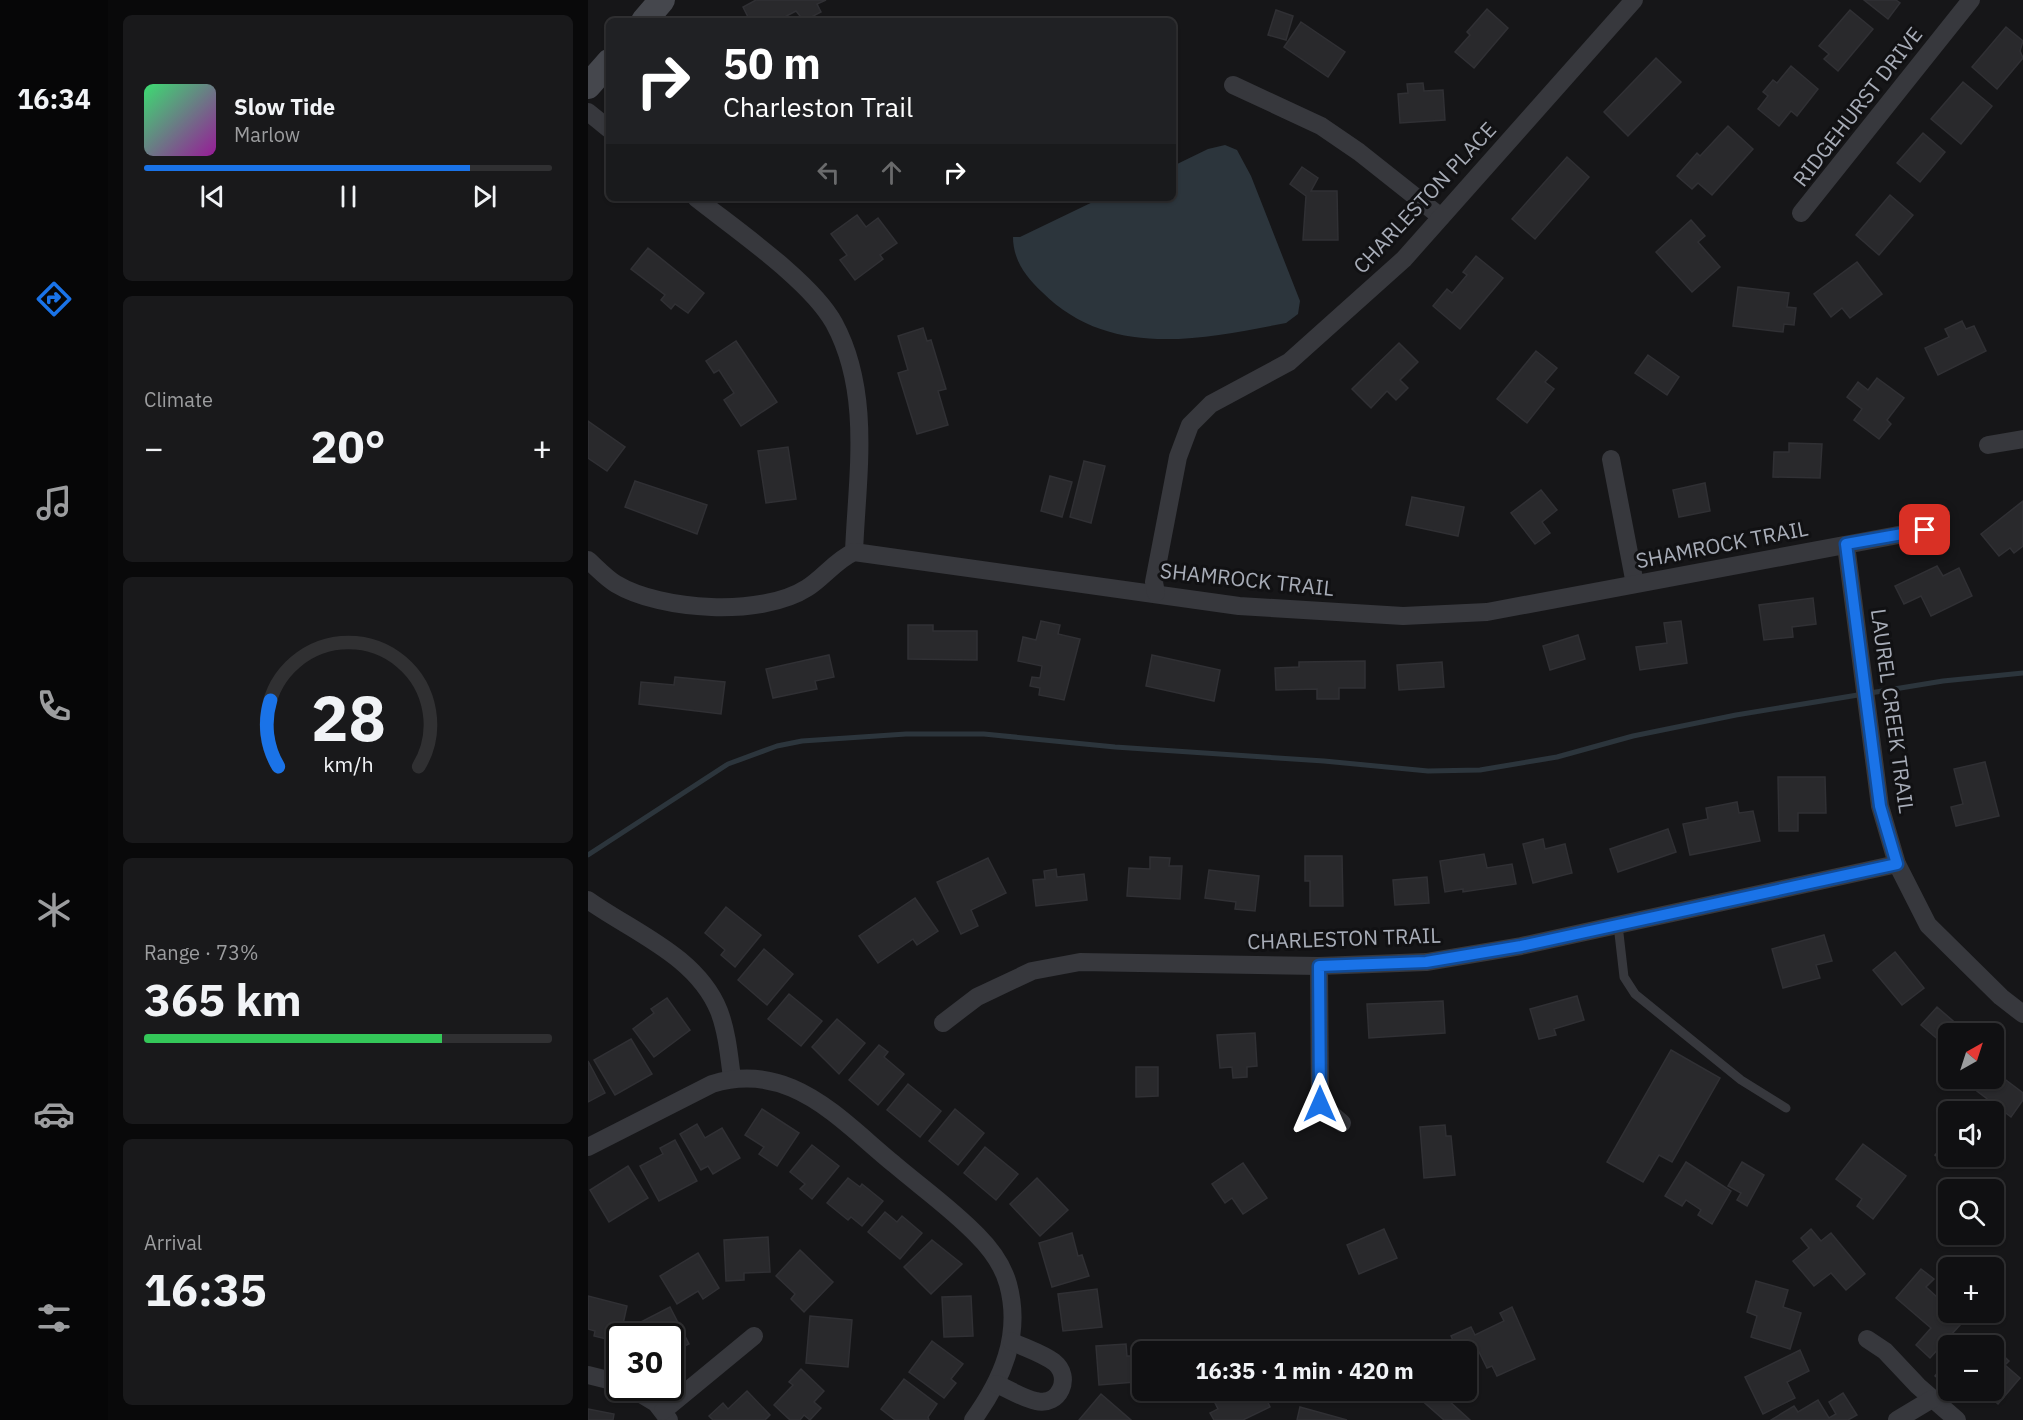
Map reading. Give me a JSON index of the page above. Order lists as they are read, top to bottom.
{
  "streets": {
    "street": [
      "RIDGEHURST DRIVE",
      "CHARLESTON PLACE",
      "SHAMROCK TRAIL",
      "LAUREL CREEK TRAIL",
      "CHARLESTON TRAIL"
    ]
  },
  "crossings": [
    ["CHARLESTON PLACE", "SHAMROCK TRAIL"],
    ["SHAMROCK TRAIL", "LAUREL CREEK TRAIL"],
    ["LAUREL CREEK TRAIL", "CHARLESTON TRAIL"]
  ],
  "north": "top right",
  "page": {
    "tabs": "16:34",
    "turn": ["50 m", "Charleston Trail"],
    "song": ["Slow Tide", "Marlow"],
    "tile": [
      "Climate",
      ["Range · 73%", "365 km"],
      ["Arrival", "16:35"]
    ],
    "heat": ["−", "20°", "+"],
    "map_buttons": ["+", "−"],
    "limit": "30",
    "trip": "16:35 · 1 min · 420 m",
    "gauge": ["28", "km/h"]
  }
}
